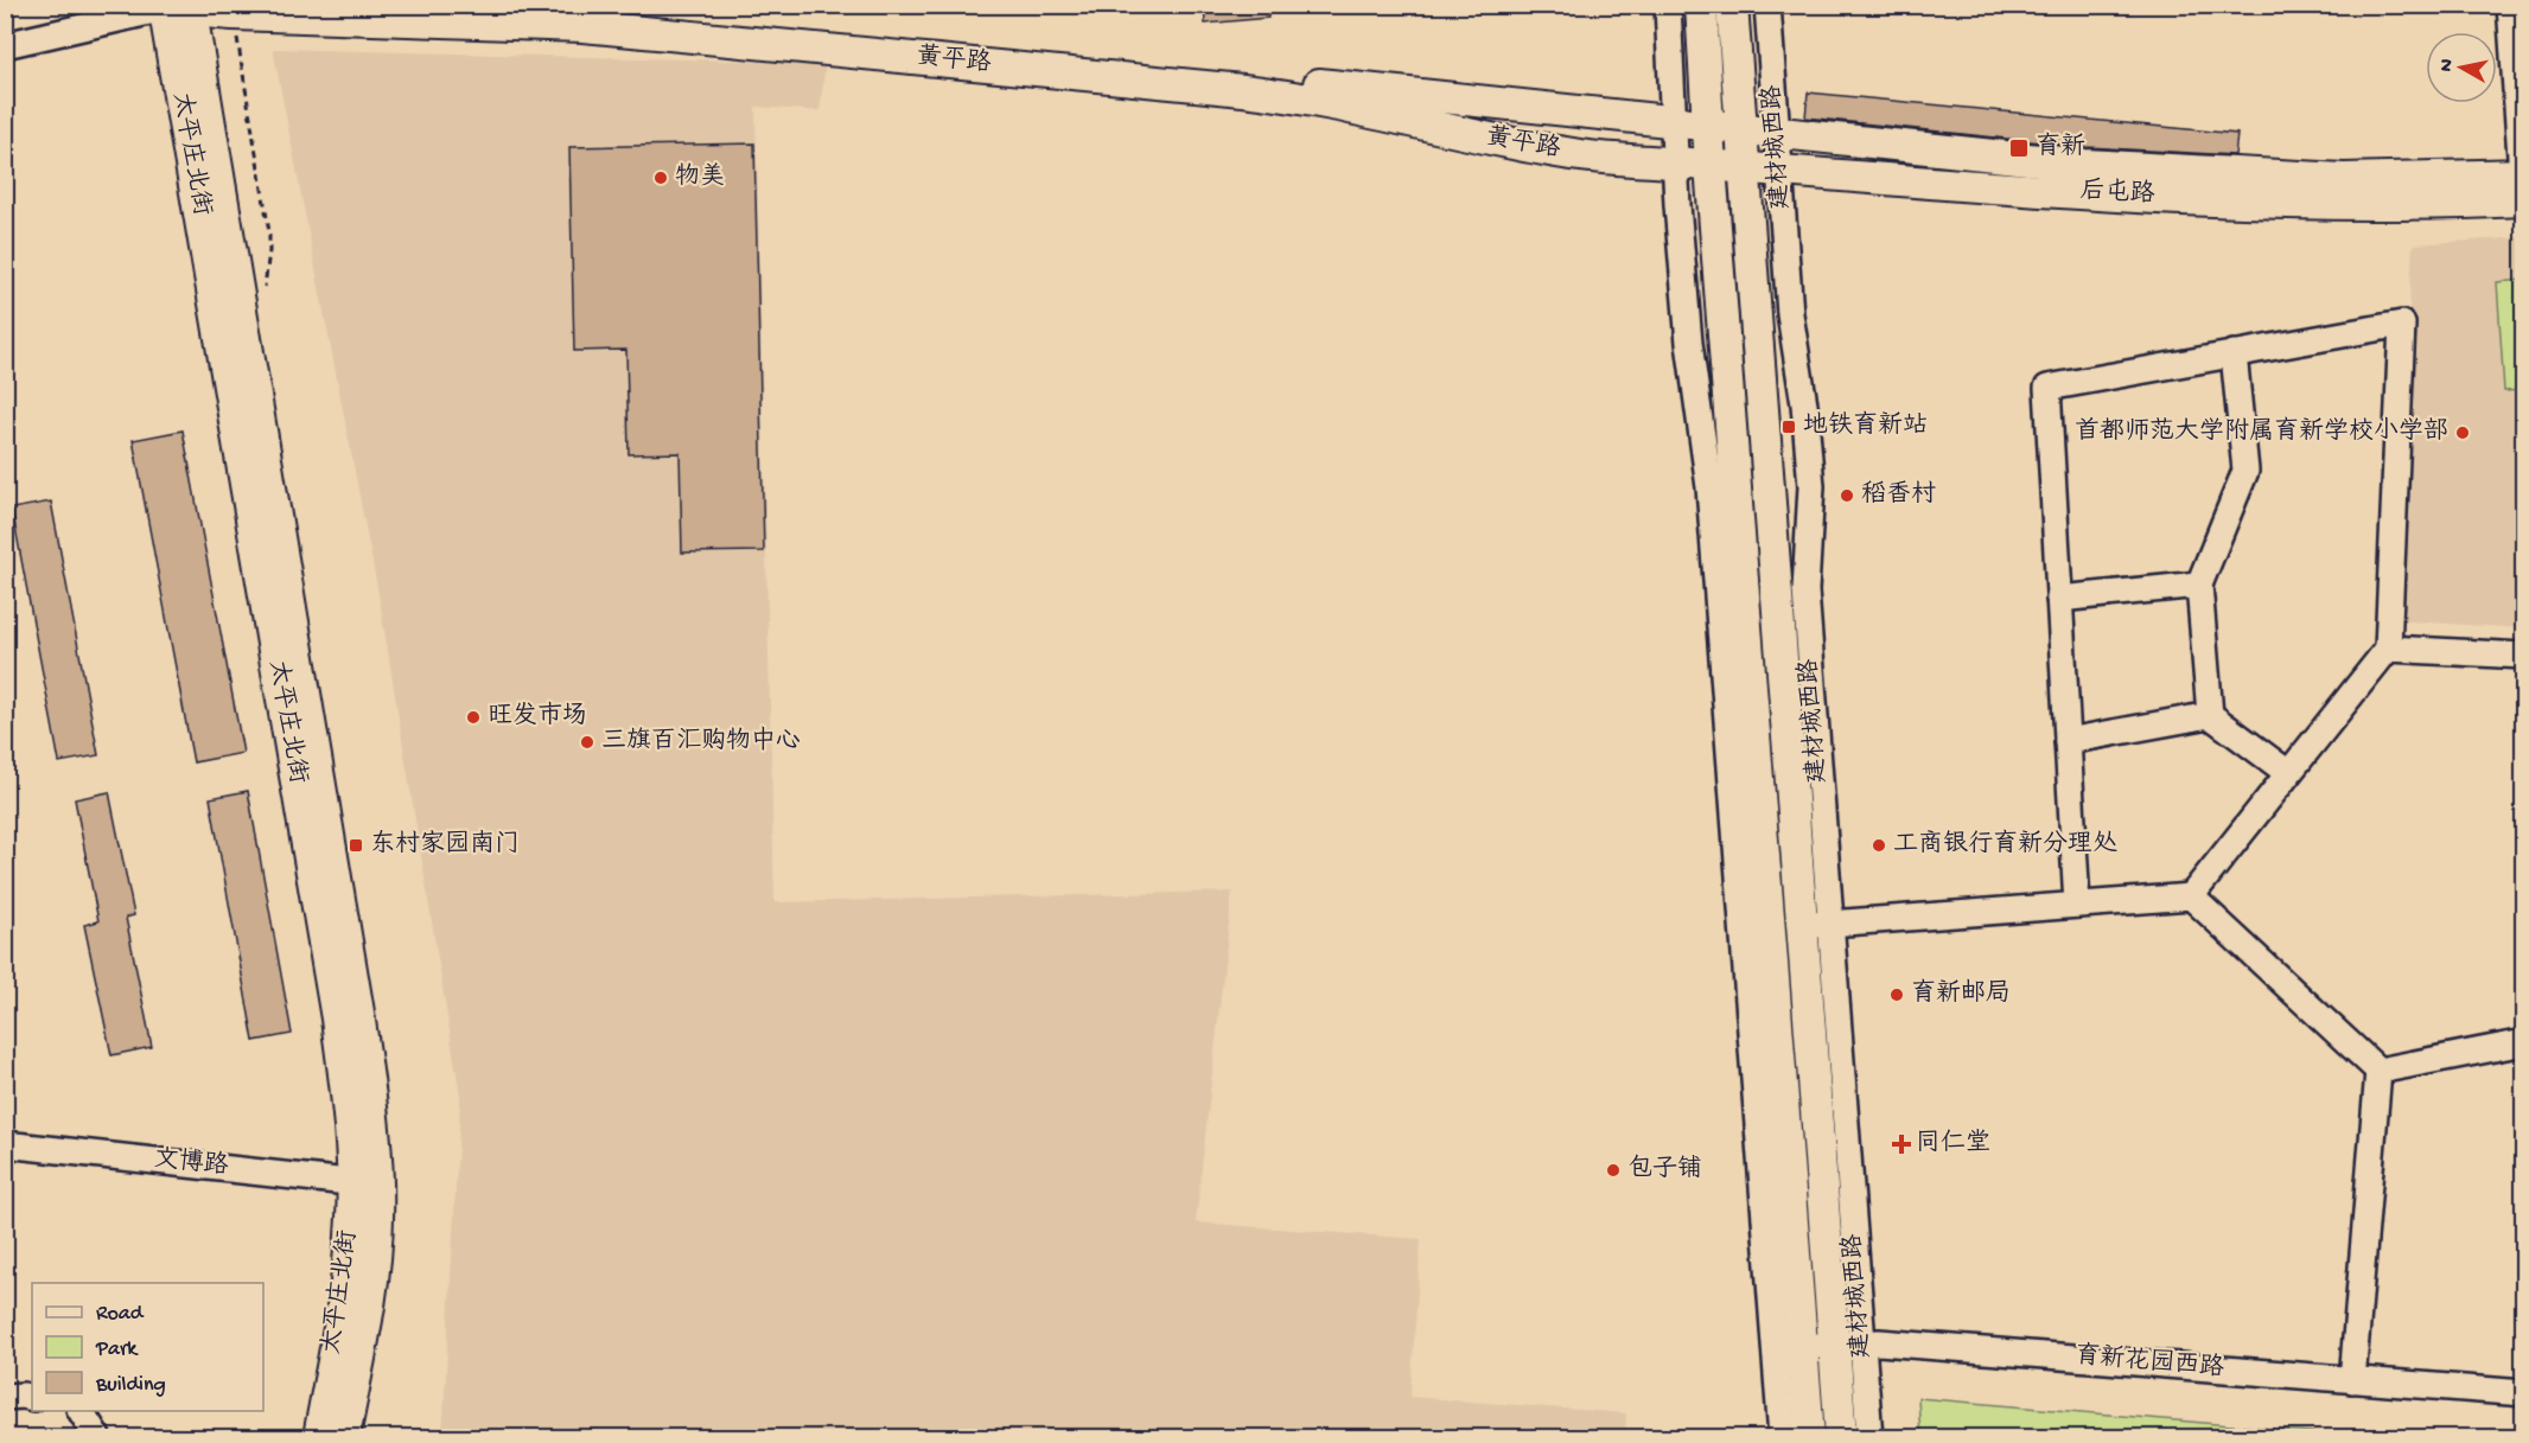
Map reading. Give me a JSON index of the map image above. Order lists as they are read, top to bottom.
{
  "streets": {
    "main road": [
      "黄平路",
      "建材城西路",
      "太平庄北街",
      "后屯路"
    ],
    "street": ["文博路", "育新花园西路"]
  },
  "crossings": [
    ["黄平路", "建材城西路"],
    ["黄平路", "太平庄北街"],
    ["黄平路", "后屯路"],
    ["建材城西路", "后屯路"],
    ["建材城西路", "育新花园西路"],
    ["太平庄北街", "文博路"]
  ],
  "places": {
    "transit": ["育新", "地铁育新站", "东村家园南门"],
    "other": [
      "物美",
      "首都师范大学附属育新学校小学部",
      "稻香村",
      "旺发市场",
      "三旗百汇购物中心",
      "工商银行育新分理处",
      "育新邮局",
      "包子铺"
    ],
    "health": ["同仁堂"]
  },
  "legend": ["Road", "Park", "Building"],
  "north": "left"
}
